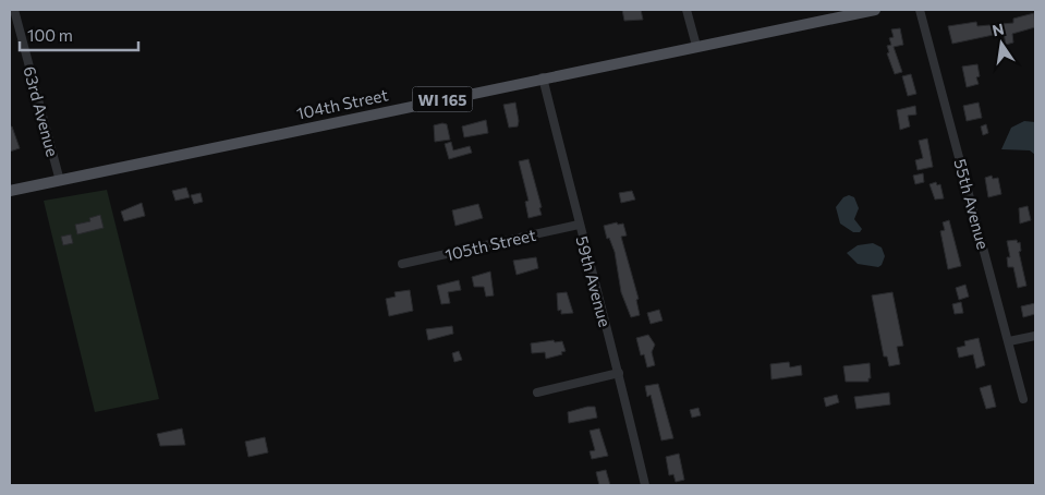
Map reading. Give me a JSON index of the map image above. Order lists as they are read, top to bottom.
{
  "streets": {
    "main road": ["WI 165", "104th Street"],
    "street": [
      "63rd Avenue",
      "55th Avenue",
      "105th Street",
      "59th Avenue"
    ]
  },
  "crossings": [
    ["104th Street", "63rd Avenue"],
    ["104th Street", "59th Avenue"],
    ["105th Street", "59th Avenue"]
  ],
  "scale_bar": "100 m",
  "north": "top"
}
